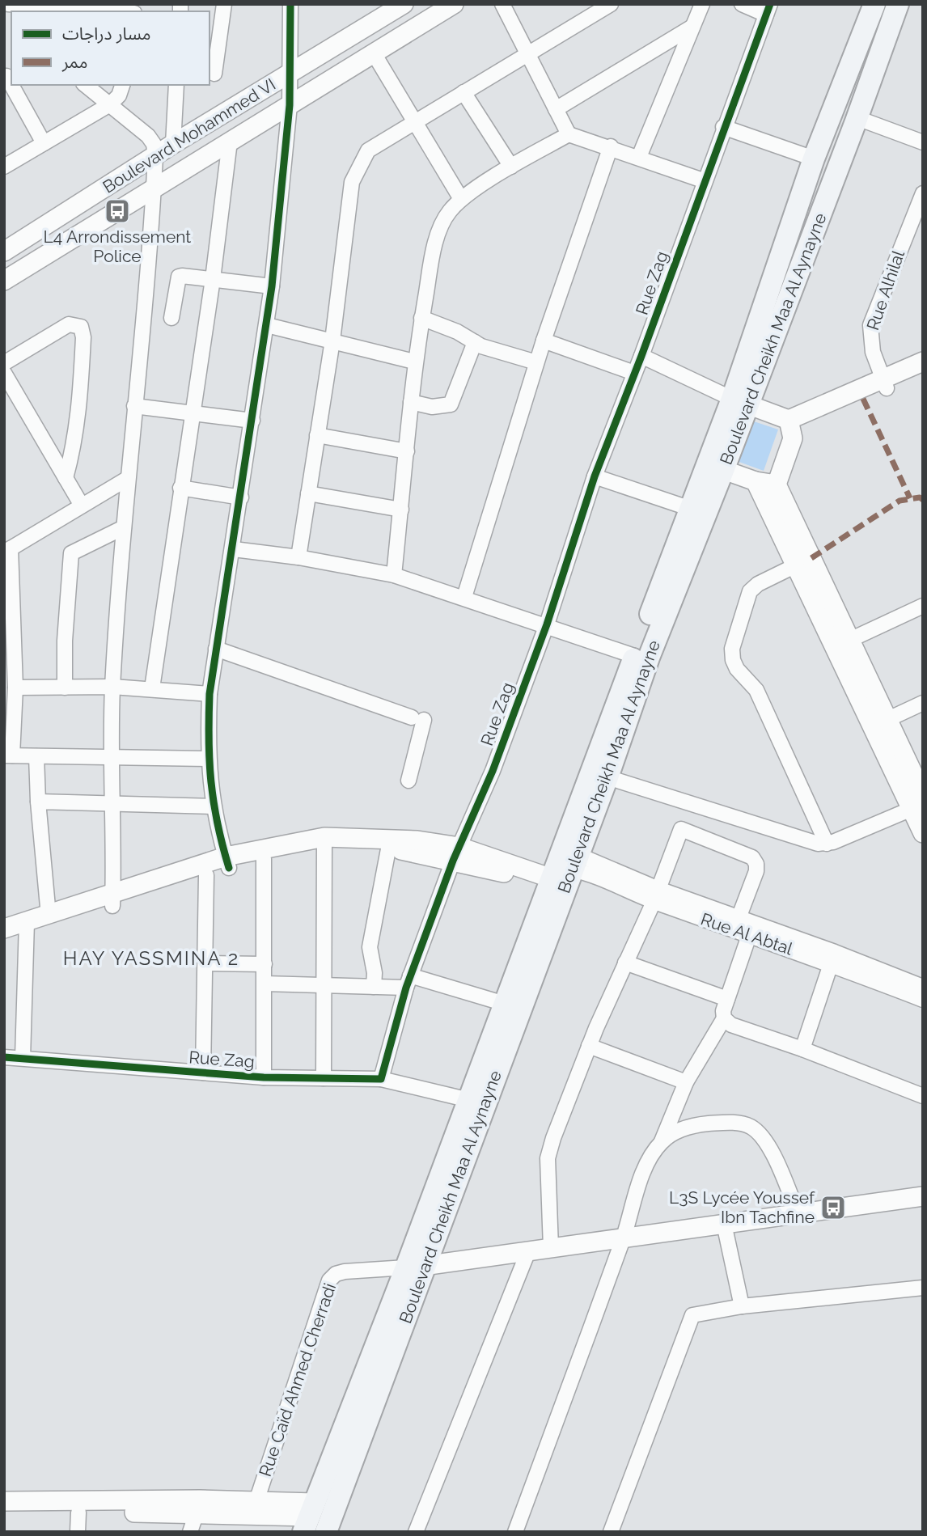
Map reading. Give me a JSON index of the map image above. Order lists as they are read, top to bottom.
{
  "streets": {
    "main road": ["Boulevard Cheikh Maa Al Aynayne"],
    "street": [
      "Boulevard Mohammed VI",
      "Rue Zag",
      "Rue Alhilal",
      "Rue Al Abtal",
      "Rue Caïd Ahmed Cherradi"
    ]
  },
  "crossings": [
    ["Boulevard Cheikh Maa Al Aynayne", "Rue Al Abtal"],
    ["Boulevard Cheikh Maa Al Aynayne", "Rue Caïd Ahmed Cherradi"]
  ],
  "districts": ["HAY YASSMINA 2"],
  "places": {
    "bus stop": ["L4 Arrondissement Police", "L3S Lycée Youssef Ibn Tachfine"]
  },
  "legend": ["مسار دراجات", "ممر"]
}
